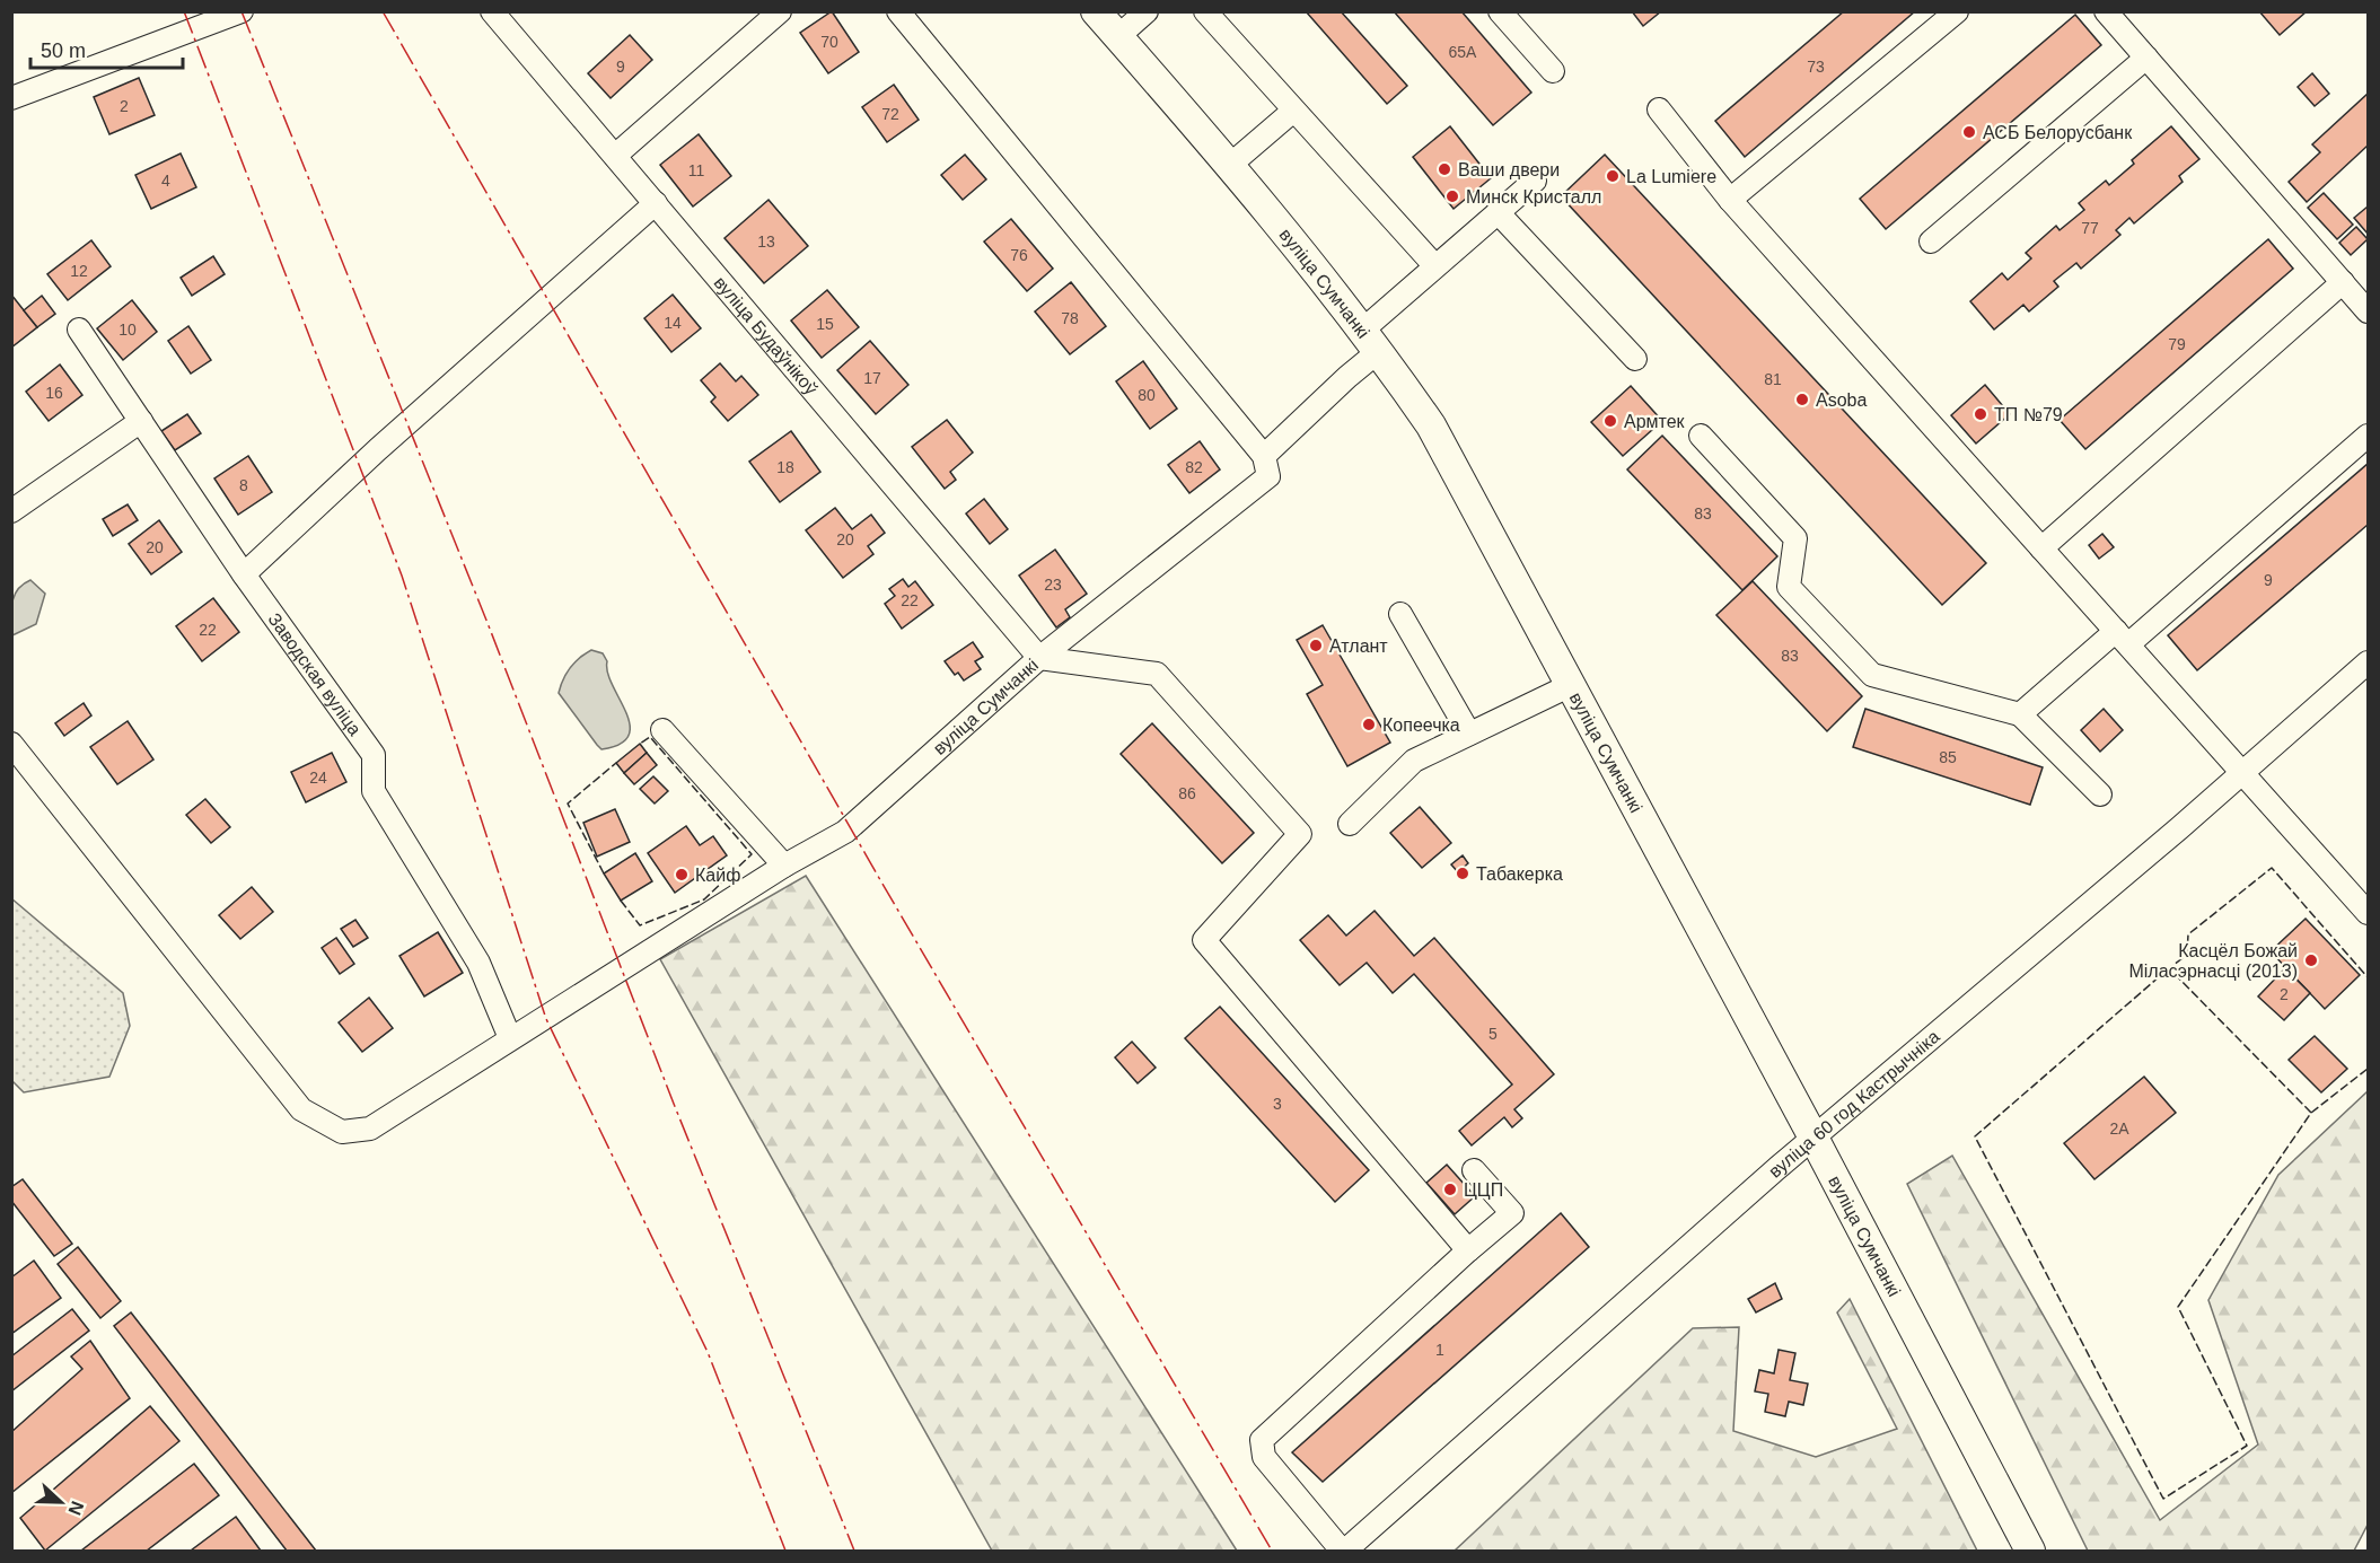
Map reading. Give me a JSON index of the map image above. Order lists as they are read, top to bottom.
{
  "streets": {
    "main road": ["вуліца Сумчанкі"],
    "street": ["вуліца Будаўнікоў", "Заводская вуліца", "вуліца 60 год Кастрычніка"]
  },
  "crossings": [
    ["вуліца Сумчанкі", "вуліца Будаўнікоў"],
    ["вуліца Сумчанкі", "Заводская вуліца"],
    ["вуліца Сумчанкі", "вуліца 60 год Кастрычніка"]
  ],
  "places": [
    "АСБ Белорусбанк",
    "Ваши двери",
    "La Lumiere",
    "Минск Кристалл",
    "Asoba",
    "ТП №79",
    "Армтек",
    "Атлант",
    "Копеечка",
    "Табакерка",
    "Кайф",
    "Касцёл Божай Міласэрнасці (2013)",
    "ЦЦП"
  ],
  "house_numbers": [
    "70",
    "65А",
    "9",
    "73",
    "2",
    "72",
    "11",
    "4",
    "77",
    "13",
    "76",
    "12",
    "78",
    "14",
    "15",
    "10",
    "79",
    "17",
    "81",
    "16",
    "80",
    "18",
    "82",
    "8",
    "83",
    "20",
    "20",
    "9",
    "23",
    "22",
    "22",
    "83",
    "85",
    "24",
    "86",
    "2",
    "5",
    "3",
    "2А",
    "1"
  ],
  "scale_bar": "50 m",
  "north": "right"
}
